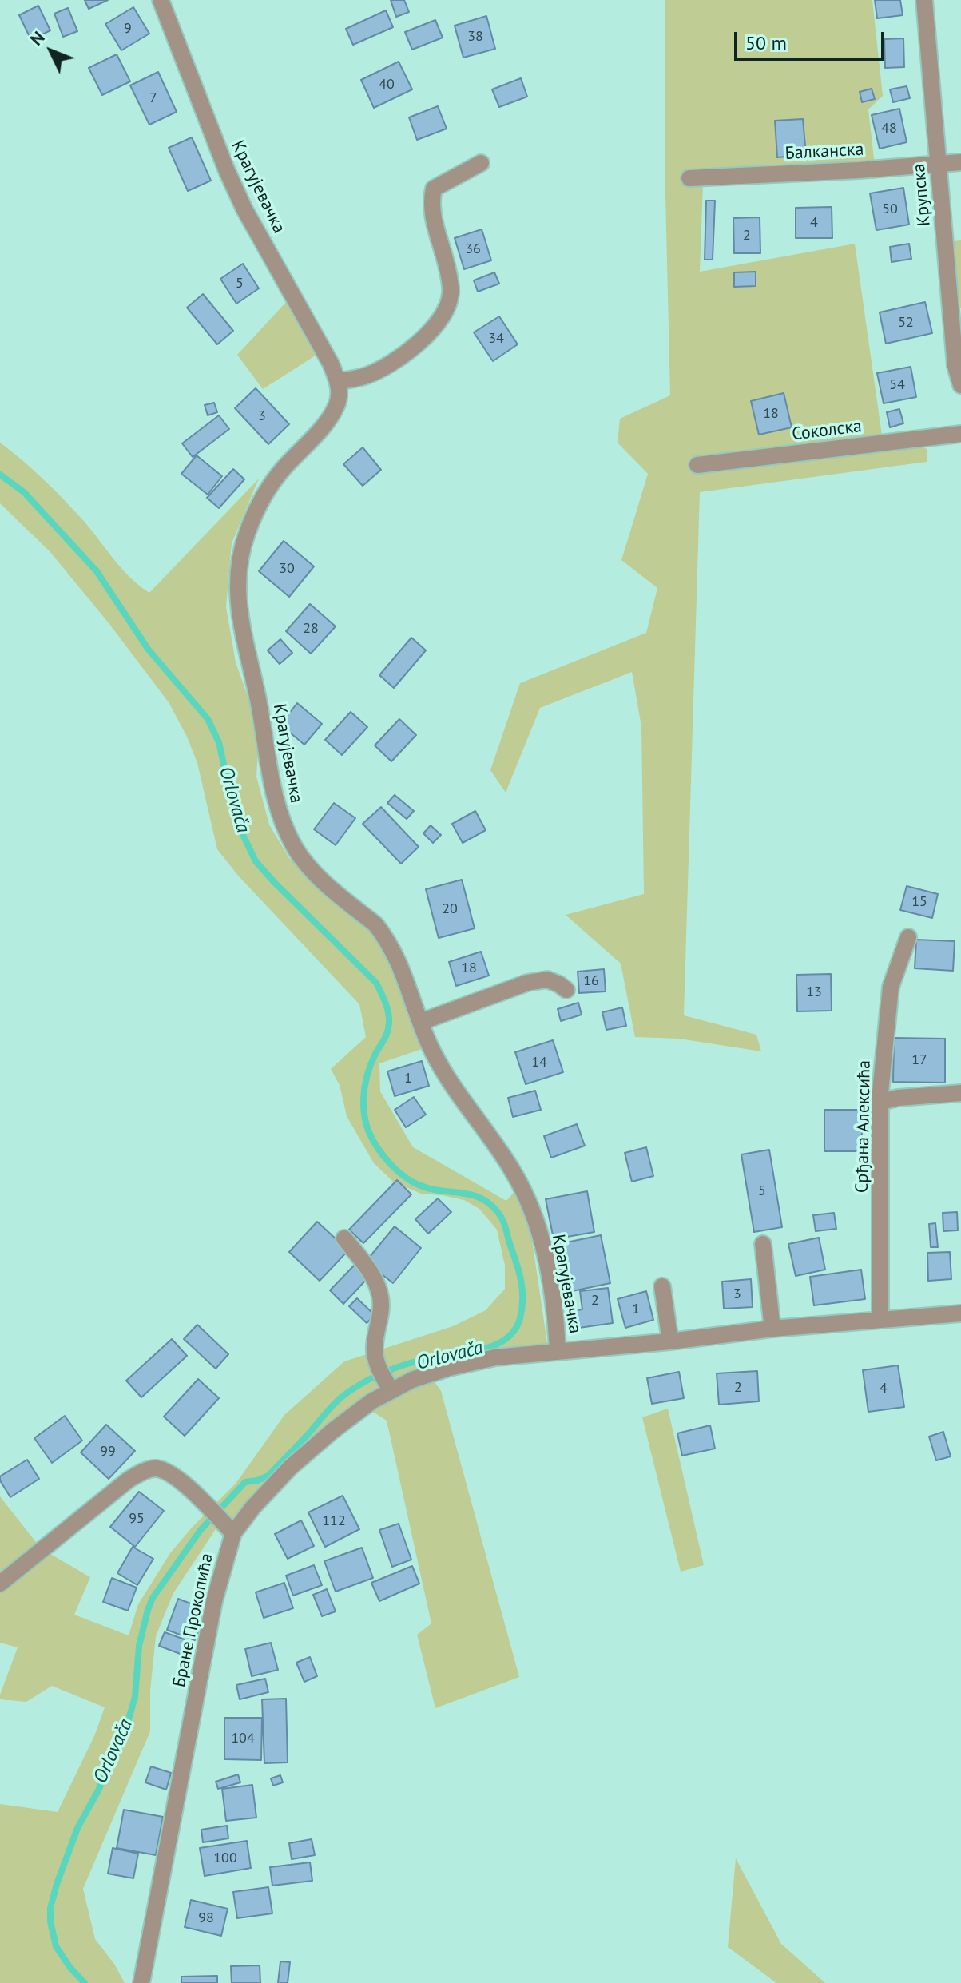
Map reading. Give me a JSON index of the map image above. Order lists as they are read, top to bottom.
{
  "streets": {
    "street": [
      "Балканска",
      "Крагујевачка",
      "Крупска",
      "Соколска",
      "Срђана Алексића",
      "Бране Прокопића"
    ]
  },
  "crossings": [
    ["Балканска", "Крупска"],
    ["Крагујевачка", "Бране Прокопића"]
  ],
  "water": ["Orlovača"],
  "house_numbers": [
    "9",
    "38",
    "40",
    "7",
    "48",
    "50",
    "4",
    "2",
    "36",
    "5",
    "52",
    "34",
    "54",
    "18",
    "3",
    "30",
    "28",
    "15",
    "20",
    "18",
    "16",
    "13",
    "17",
    "14",
    "1",
    "5",
    "3",
    "2",
    "1",
    "2",
    "4",
    "99",
    "95",
    "112",
    "104",
    "100",
    "98"
  ],
  "scale_bar": "50 m",
  "north": "top left"
}
